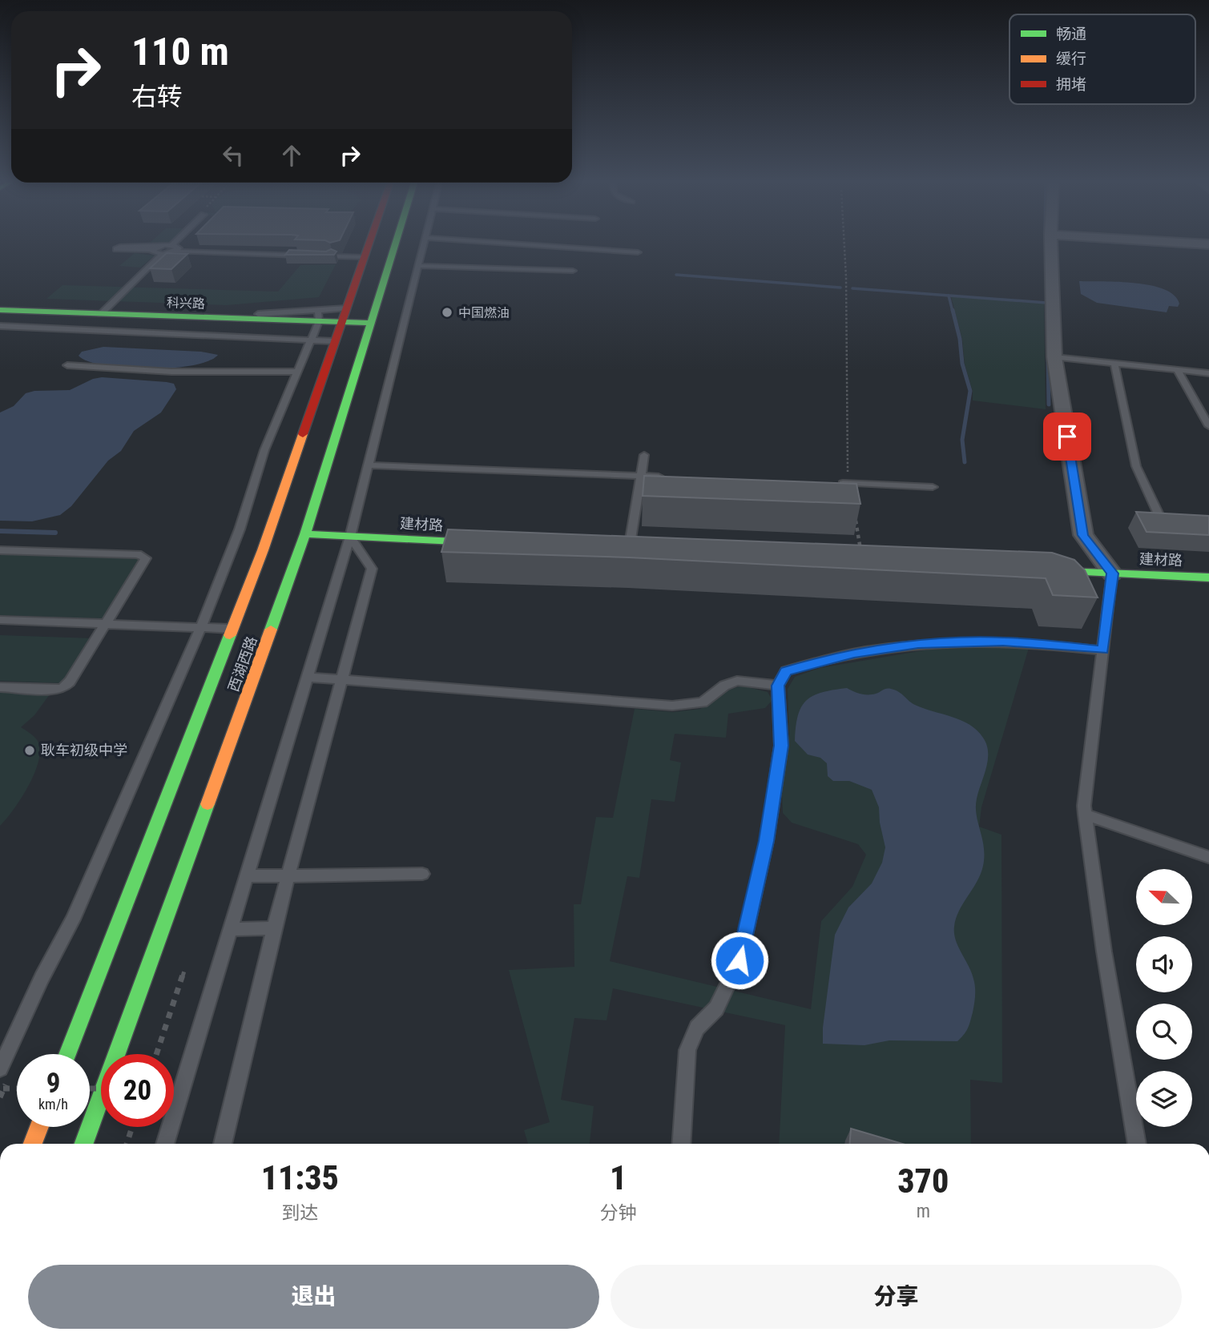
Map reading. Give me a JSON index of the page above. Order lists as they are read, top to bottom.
{
  "streets": {
    "main road": ["科兴路", "建材路", "西湖西路"]
  },
  "crossings": [
    ["科兴路", "西湖西路"],
    ["建材路", "西湖西路"]
  ],
  "places": ["中国燃油", "耿车初级中学"],
  "legend": ["畅通", "缓行", "拥堵"],
  "north": "top left",
  "page": {
    "turn": ["110 m", "右转"],
    "speed": "9 km/h",
    "limit": "20",
    "eta": [
      "11:35",
      "到达",
      "1",
      "分钟",
      "370",
      "m"
    ],
    "buttons": ["退出", "分享"]
  }
}
